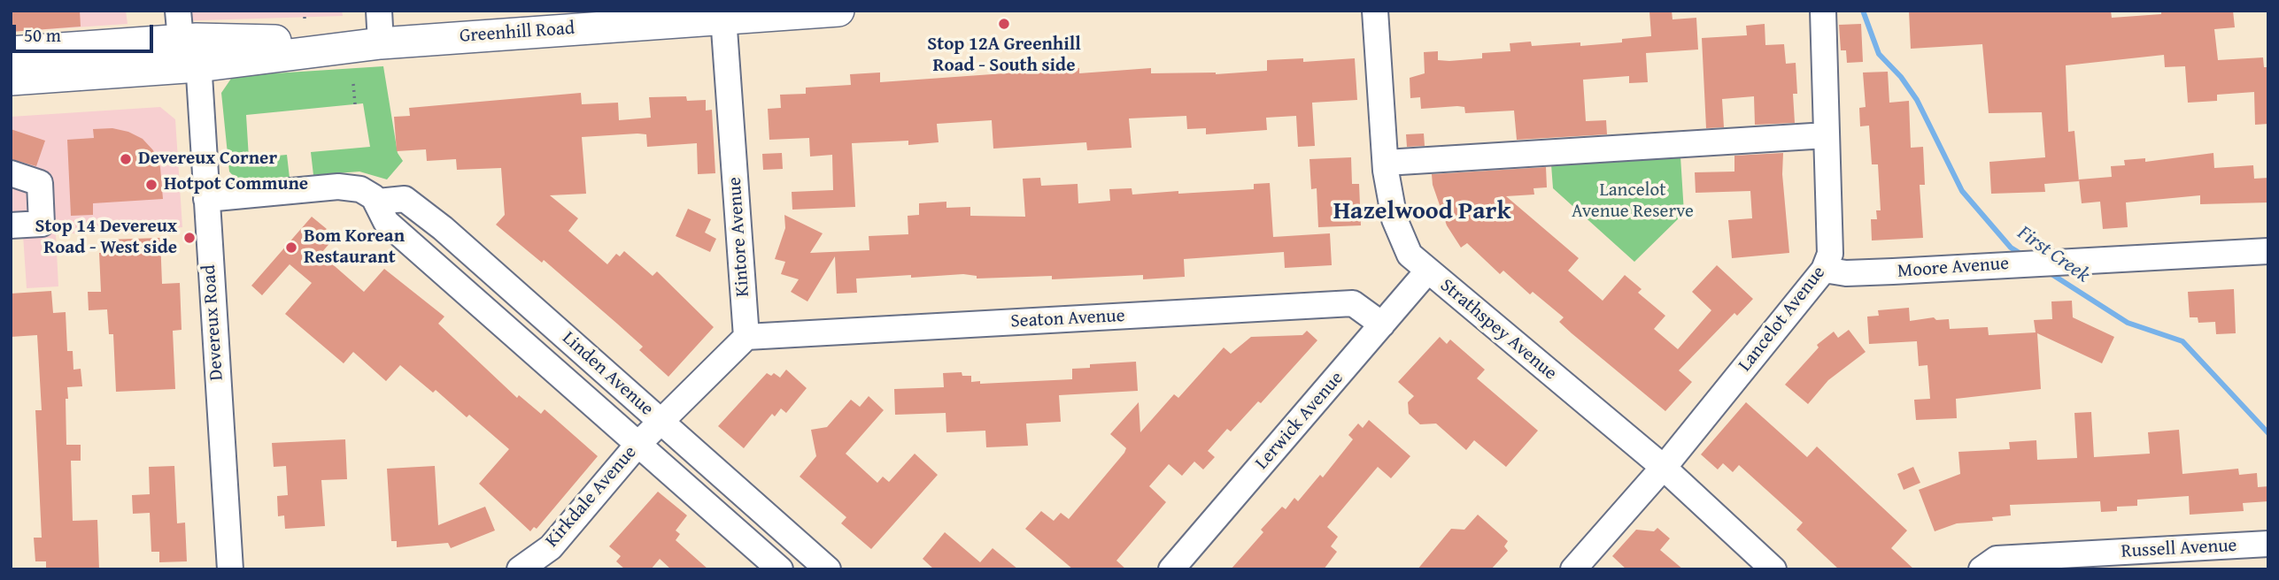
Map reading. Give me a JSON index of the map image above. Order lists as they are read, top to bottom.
{
  "streets": {
    "main road": ["Greenhill Road"],
    "street": [
      "Kintore Avenue",
      "Moore Avenue",
      "Seaton Avenue",
      "Lancelot Avenue",
      "Devereux Road",
      "Strathspey Avenue",
      "Linden Avenue",
      "Lerwick Avenue",
      "Kirkdale Avenue",
      "Russell Avenue"
    ]
  },
  "crossings": [
    ["Greenhill Road", "Kintore Avenue"],
    ["Greenhill Road", "Devereux Road"],
    ["Kintore Avenue", "Seaton Avenue"],
    ["Moore Avenue", "Lancelot Avenue"],
    ["Seaton Avenue", "Lerwick Avenue"],
    ["Lancelot Avenue", "Strathspey Avenue"],
    ["Devereux Road", "Linden Avenue"],
    ["Strathspey Avenue", "Lerwick Avenue"],
    ["Linden Avenue", "Kirkdale Avenue"]
  ],
  "districts": ["Hazelwood Park"],
  "water": ["First Creek"],
  "parks": ["Lancelot Avenue Reserve"],
  "places": [
    "Stop 12A Greenhill Road - South side",
    "Devereux Corner",
    "Hotpot Commune",
    "Stop 14 Devereux Road - West side",
    "Bom Korean Restaurant"
  ],
  "scale_bar": "50 m"
}
